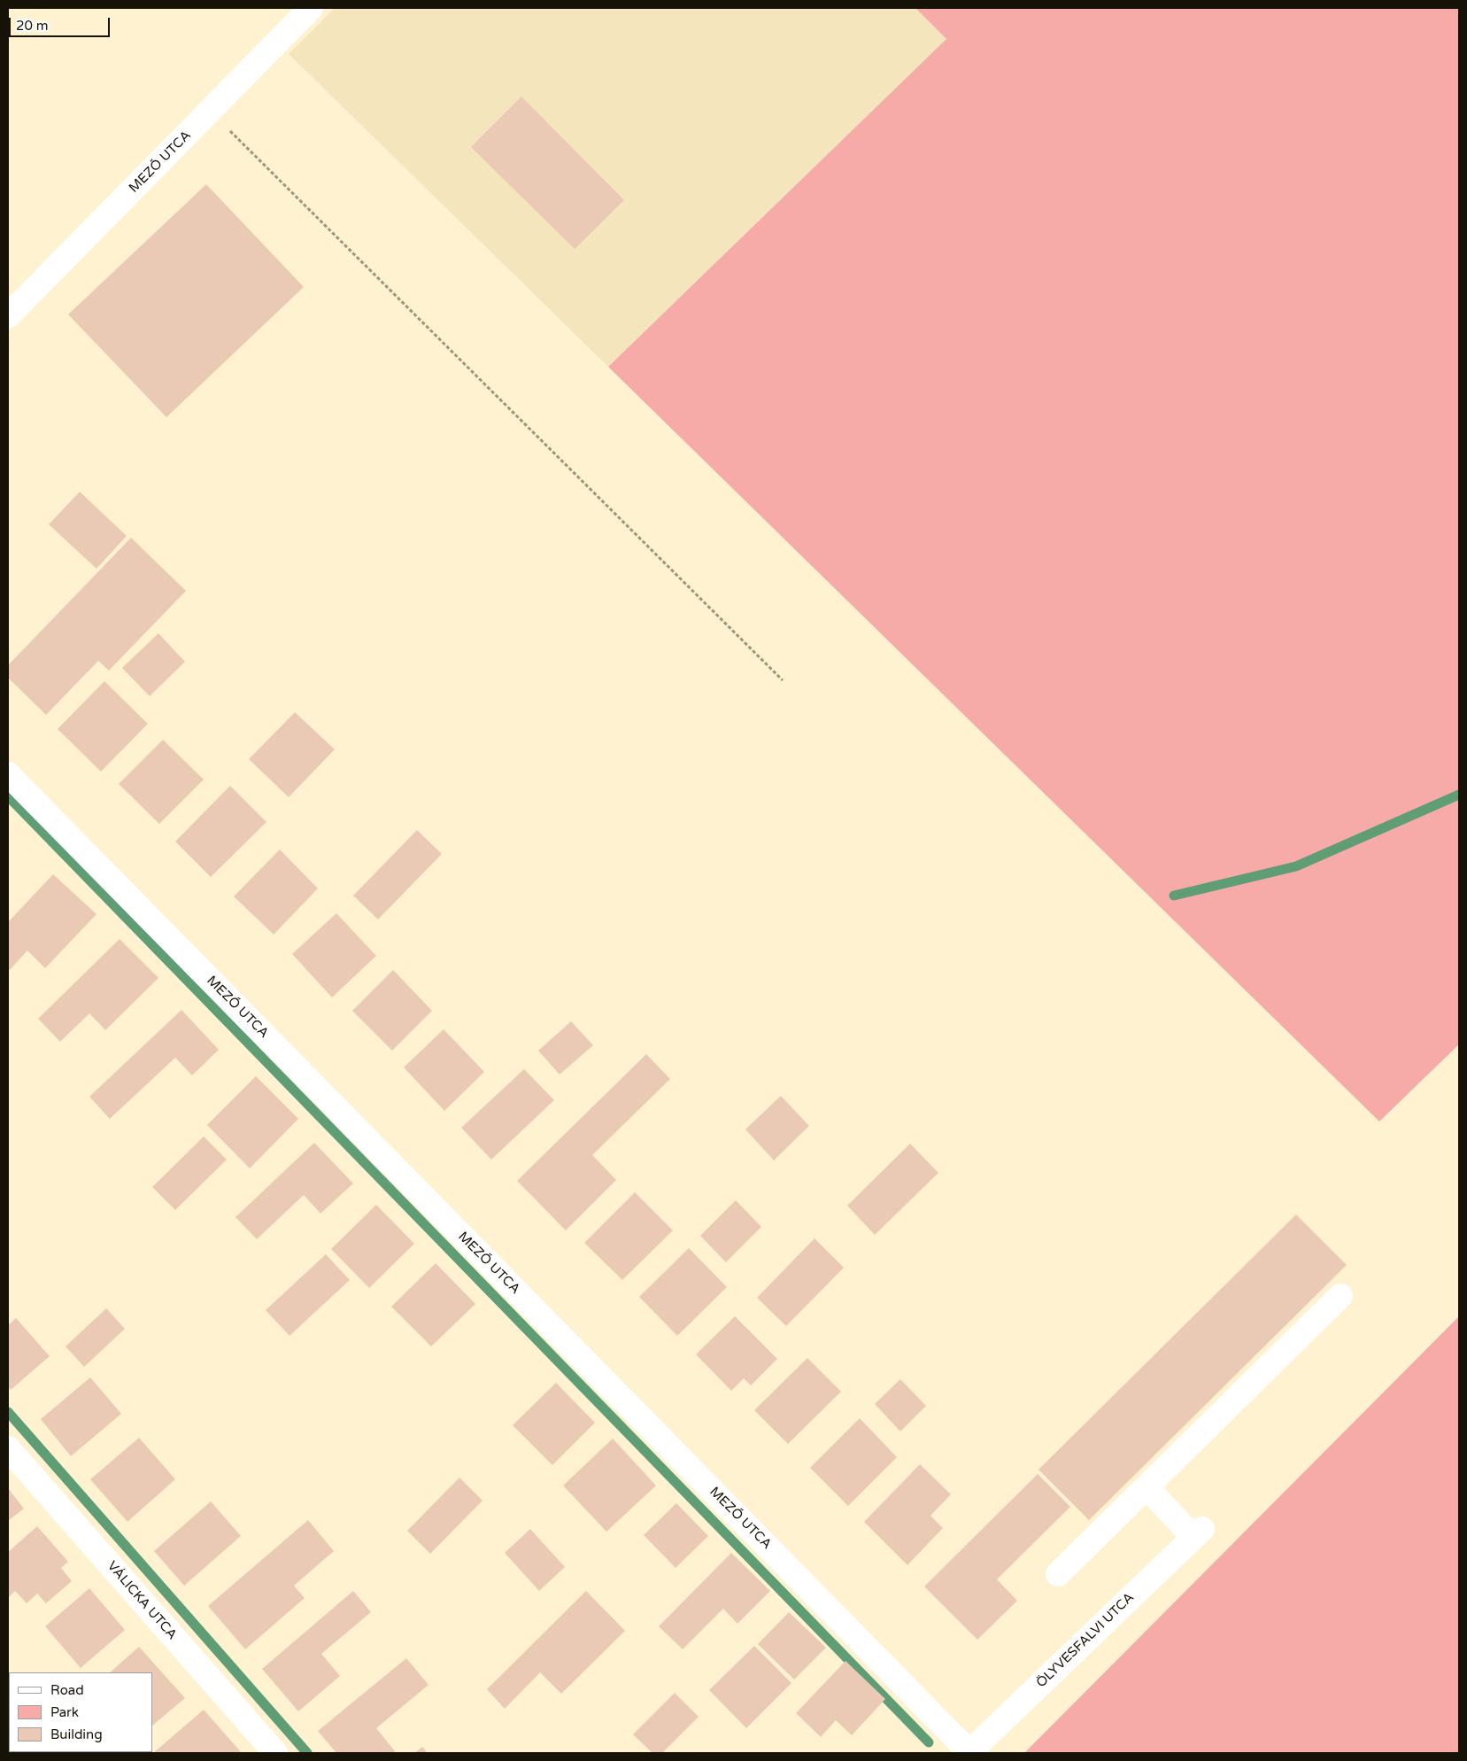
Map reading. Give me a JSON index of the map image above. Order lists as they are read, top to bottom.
{
  "streets": {
    "street": ["MEZŐ UTCA", "VÁLICKA UTCA", "ÖLYVESFALVI UTCA"]
  },
  "crossings": [
    ["MEZŐ UTCA", "ÖLYVESFALVI UTCA"]
  ],
  "legend": ["Road", "Park", "Building"],
  "scale_bar": "20 m"
}
